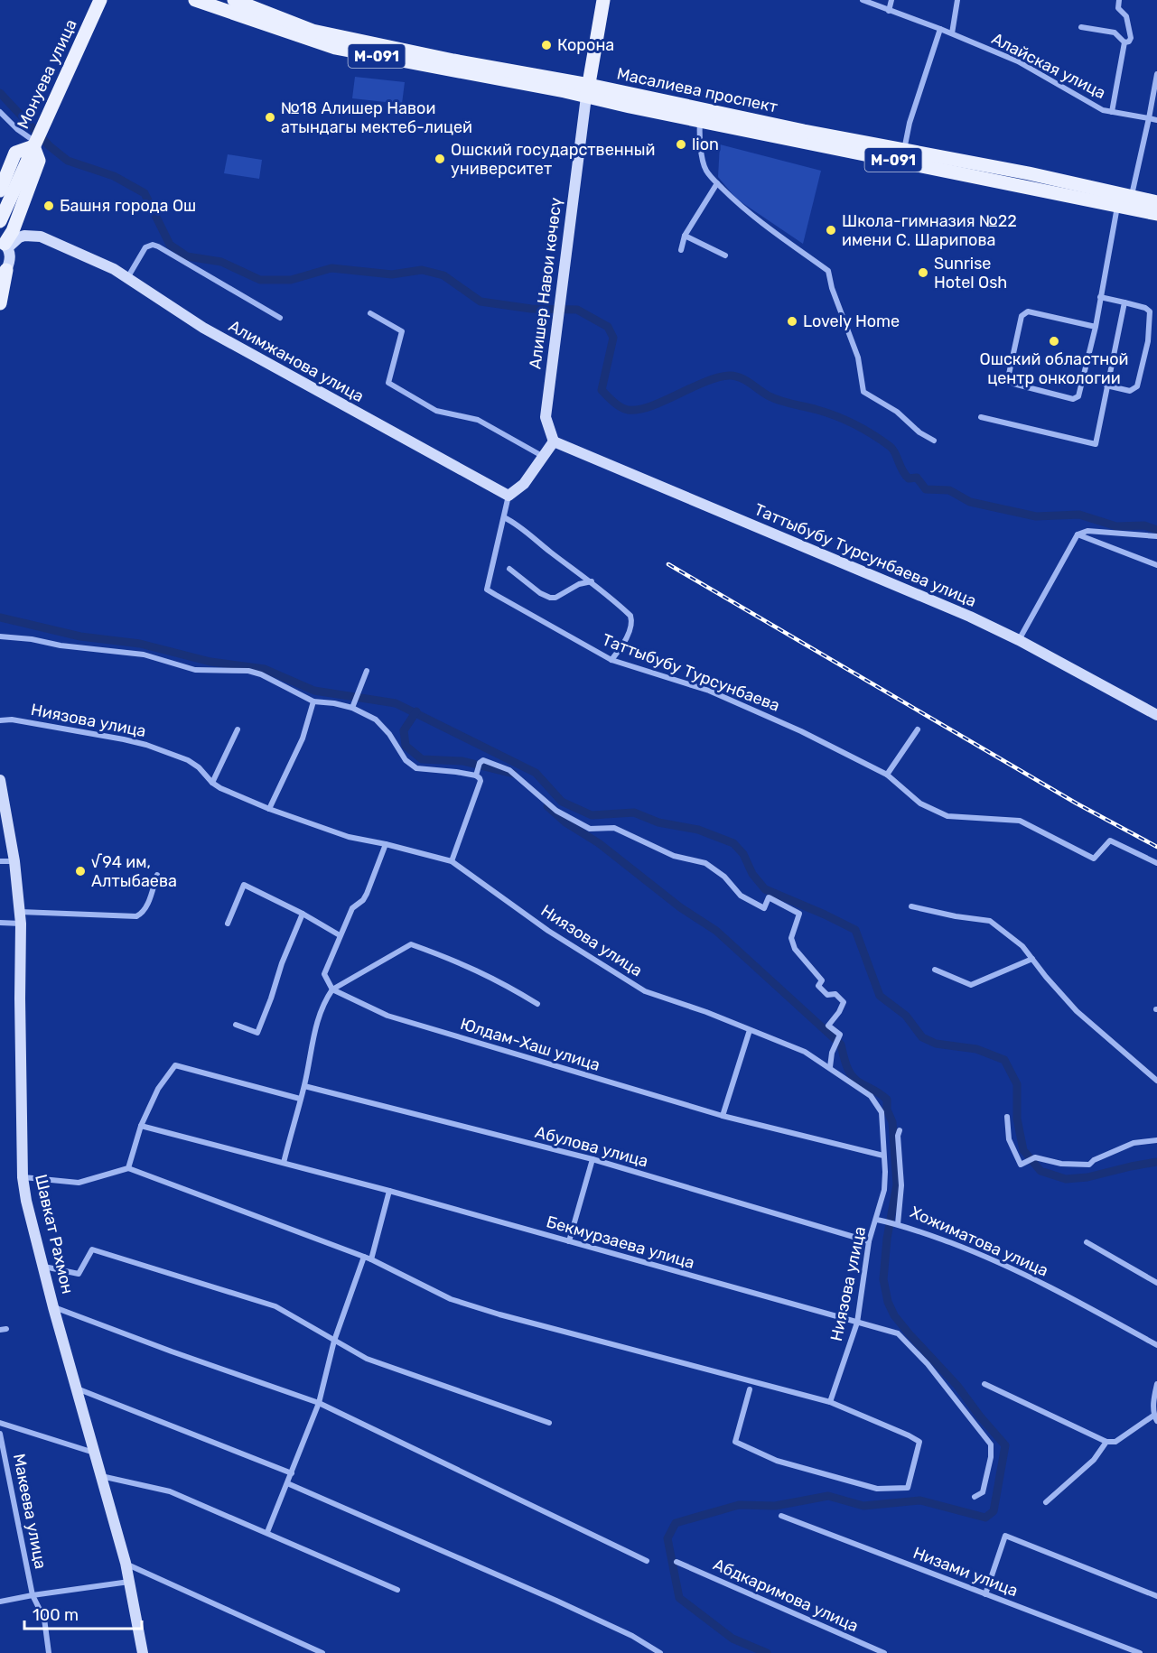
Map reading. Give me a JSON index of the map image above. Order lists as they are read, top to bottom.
{
  "streets": {
    "main road": ["М-091", "Монуева улица", "Масалиева проспект"],
    "street": [
      "Алайская улица",
      "Алишер Навои көчөсү",
      "Алимжанова улица",
      "Таттыбубу Турсунбаева улица",
      "Таттыбубу Турсунбаева",
      "Ниязова улица",
      "Юлдам-Хаш улица",
      "Абулова улица",
      "Шавкат Рахмон",
      "Хожиматова улица",
      "Бекмурзаева улица",
      "Макеева улица",
      "Низами улица",
      "Абдкаримова улица"
    ]
  },
  "crossings": [
    ["М-091", "Масалиева проспект"],
    ["М-091", "Алишер Навои көчөсү"],
    ["Масалиева проспект", "Алишер Навои көчөсү"],
    ["Алишер Навои көчөсү", "Таттыбубу Турсунбаева улица"],
    ["Алимжанова улица", "Таттыбубу Турсунбаева"],
    ["Ниязова улица", "Юлдам-Хаш улица"],
    ["Ниязова улица", "Абулова улица"],
    ["Ниязова улица", "Бекмурзаева улица"],
    ["Шавкат Рахмон", "Макеева улица"]
  ],
  "places": [
    "Корона",
    "№18 Алишер Навои атындагы мектеб-лицей",
    "lion",
    "Ошский государственный университет",
    "Башня города Ош",
    "Школа-гимназия №22 имени С. Шарипова",
    "Sunrise Hotel Osh",
    "Lovely Home",
    "Ошский областной центр онкологии",
    "√94 им, Алтыбаева"
  ],
  "scale_bar": "100 m"
}
